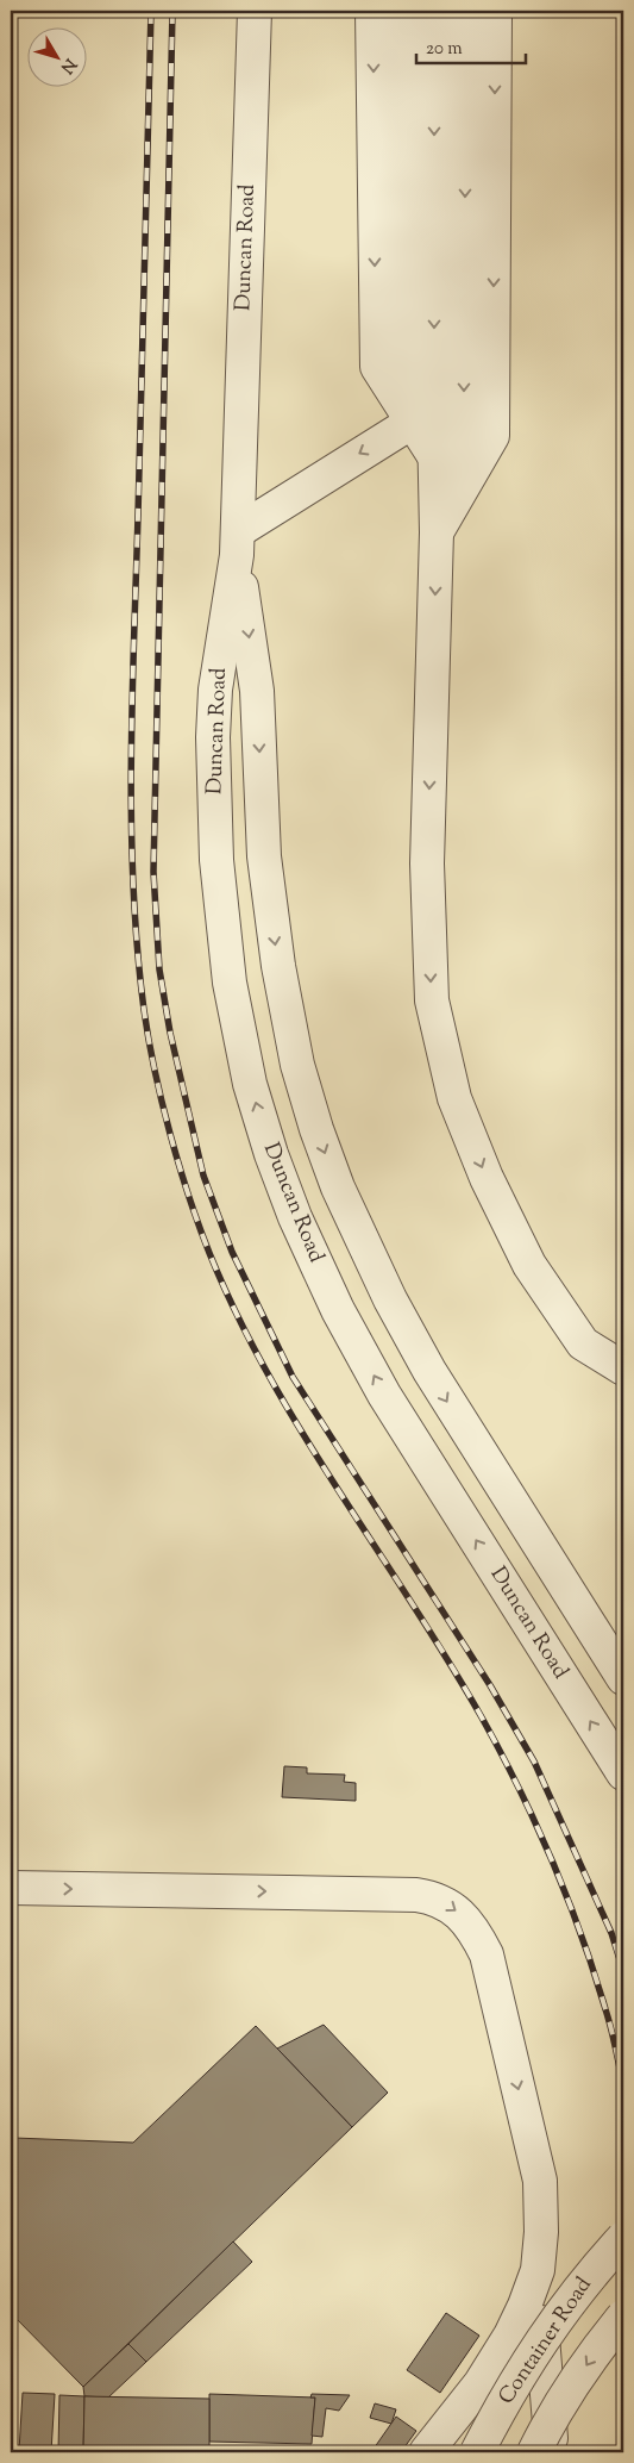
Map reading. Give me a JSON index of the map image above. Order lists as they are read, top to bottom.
{
  "streets": {
    "street": ["Duncan Road", "Container Road"]
  },
  "scale_bar": "20 m",
  "north": "bottom right"
}
